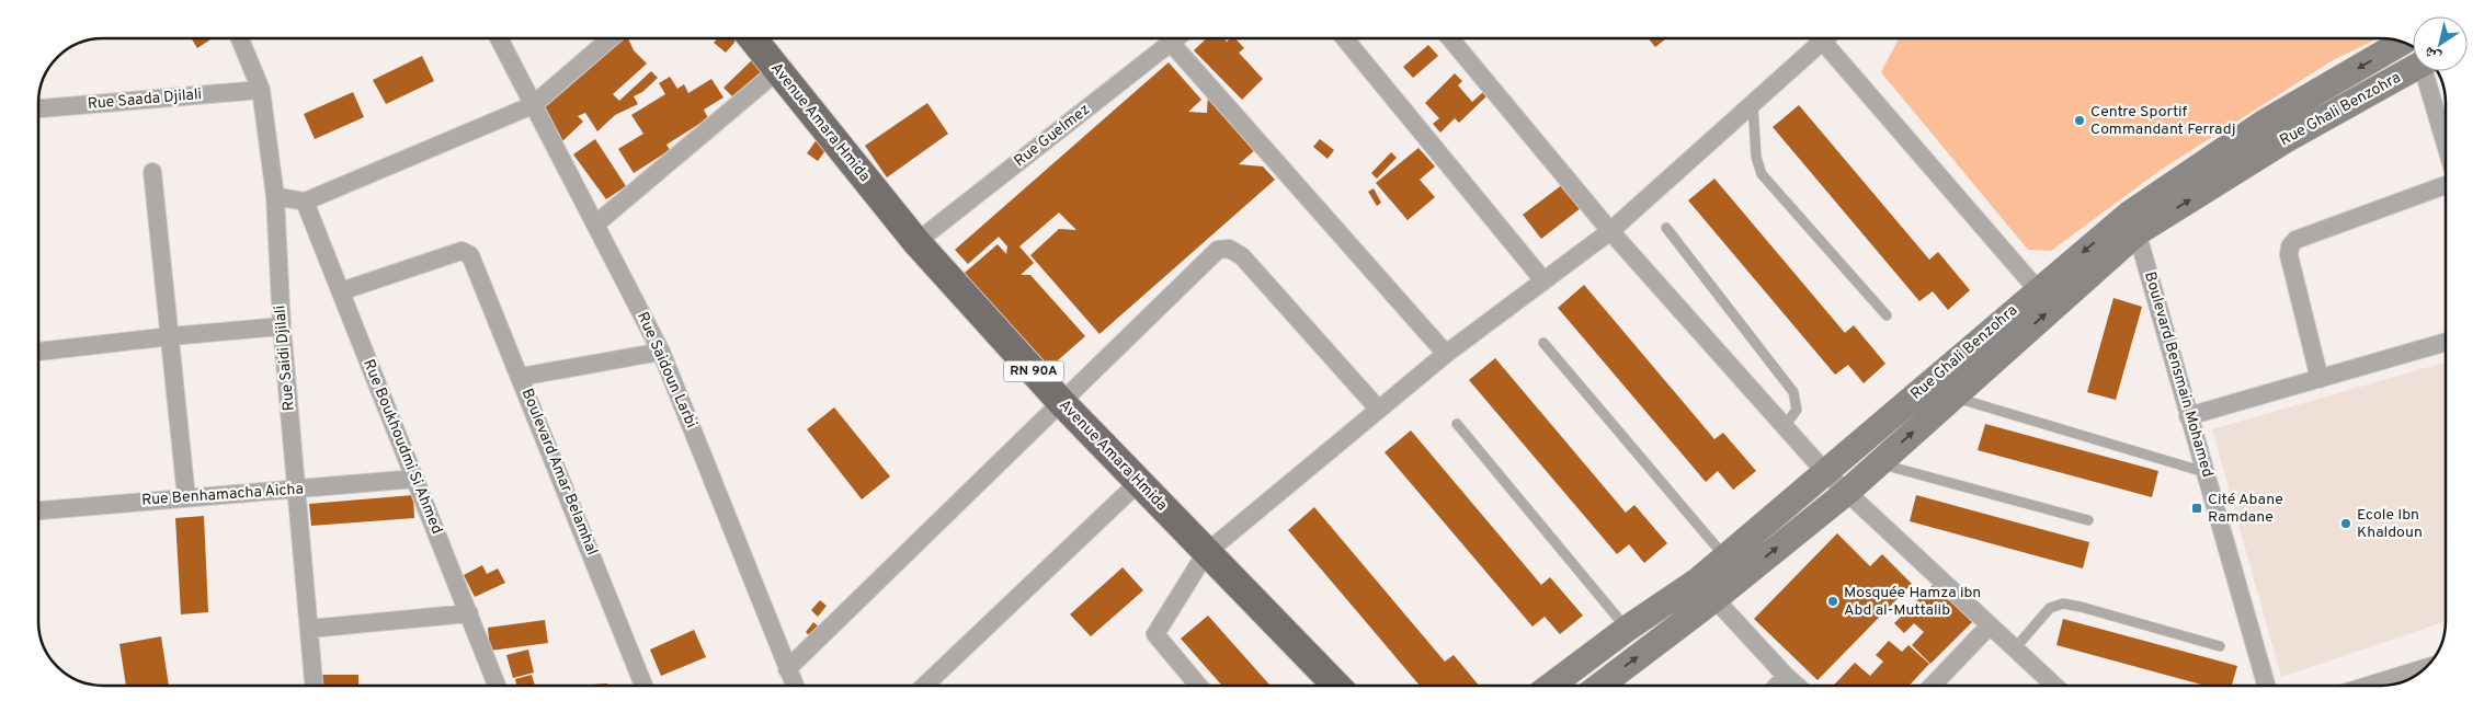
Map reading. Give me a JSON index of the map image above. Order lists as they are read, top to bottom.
{
  "streets": {
    "main road": ["Rue Ghali Benzohra", "Avenue Amara Hmida", "RN 90A"],
    "street": [
      "Rue Saada Djilali",
      "Rue Guelmez",
      "Rue Saidi Djilali",
      "Rue Saidoun Larbi",
      "Boulevard Bensmain Mohamed",
      "Rue Boukhoudmi Si Ahmed",
      "Boulevard Amar Belamhal",
      "Rue Benhamacha Aicha"
    ]
  },
  "crossings": [
    ["Rue Saada Djilali", "Rue Saidi Djilali"],
    ["Rue Ghali Benzohra", "Boulevard Bensmain Mohamed"],
    ["Avenue Amara Hmida", "Rue Guelmez"],
    ["Rue Saidi Djilali", "Rue Benhamacha Aicha"],
    ["Rue Boukhoudmi Si Ahmed", "Boulevard Amar Belamhal"],
    ["Rue Boukhoudmi Si Ahmed", "Rue Benhamacha Aicha"]
  ],
  "places": {
    "other": ["Centre Sportif Commandant Ferradj", "Ecole Ibn Khaldoun", "Mosquée Hamza ibn Abd al-Muttalib"],
    "transit": ["Cité Abane Ramdane"]
  },
  "north": "bottom left"
}
